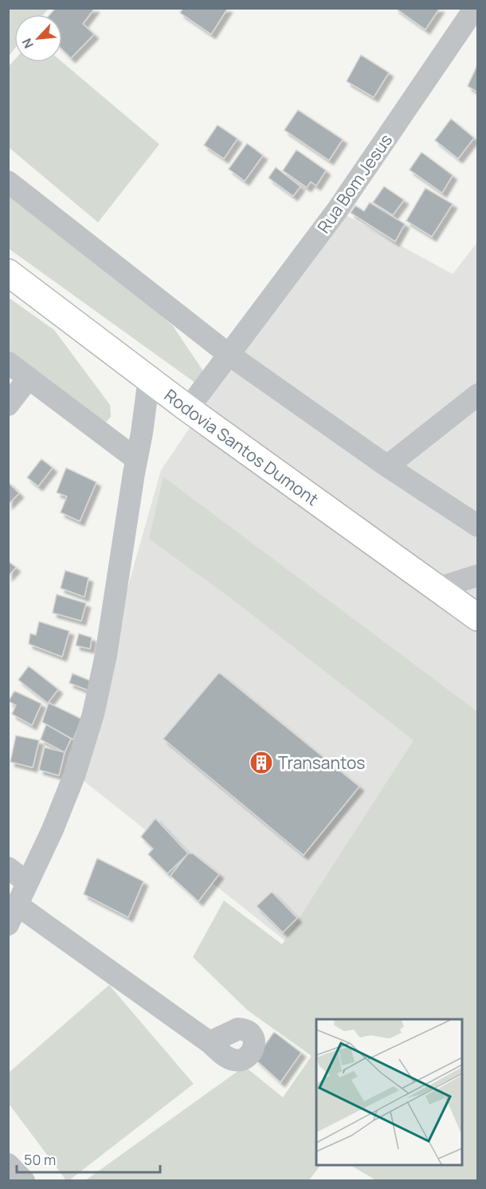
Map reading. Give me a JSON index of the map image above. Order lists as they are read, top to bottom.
{
  "streets": {
    "highway": ["Rodovia Santos Dumont"],
    "street": ["Rua Bom Jesus"]
  },
  "crossings": [
    ["Rua Bom Jesus", "Rodovia Santos Dumont"]
  ],
  "places": {
    "building": ["Transantos"]
  },
  "scale_bar": "50 m",
  "north": "bottom left"
}
